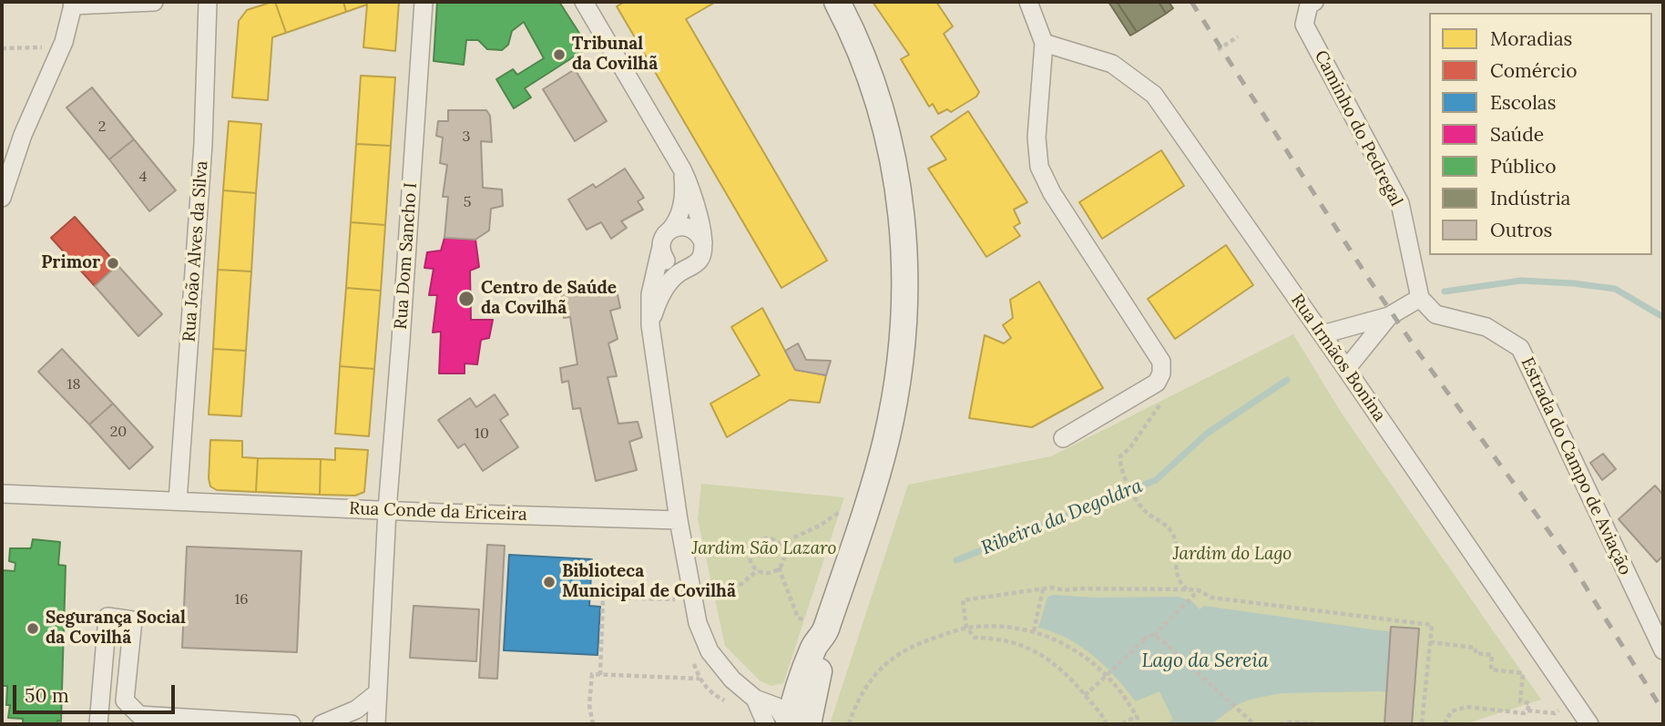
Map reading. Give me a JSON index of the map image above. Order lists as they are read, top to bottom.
{
  "streets": {
    "street": [
      "Caminho do Pedregal",
      "Rua João Alves da Silva",
      "Rua Dom Sancho I",
      "Rua Irmãos Bonina",
      "Estrada do Campo de Aviação",
      "Rua Conde da Ericeira"
    ]
  },
  "crossings": [
    ["Caminho do Pedregal", "Estrada do Campo de Aviação"],
    ["Rua João Alves da Silva", "Rua Conde da Ericeira"],
    ["Rua Dom Sancho I", "Rua Conde da Ericeira"]
  ],
  "water": ["Ribeira da Degoldra", "Lago da Sereia"],
  "parks": ["Jardim São Lazaro", "Jardim do Lago"],
  "places": [
    "Tribunal da Covilhã",
    "Primor",
    "Centro de Saúde da Covilhã",
    "Biblioteca Municipal de Covilhã",
    "Segurança Social da Covilhã"
  ],
  "house_numbers": [
    "2",
    "3",
    "4",
    "5",
    "18",
    "20",
    "10",
    "16"
  ],
  "legend": [
    "Moradias",
    "Comércio",
    "Escolas",
    "Saúde",
    "Público",
    "Indústria",
    "Outros"
  ],
  "scale_bar": "50 m"
}
